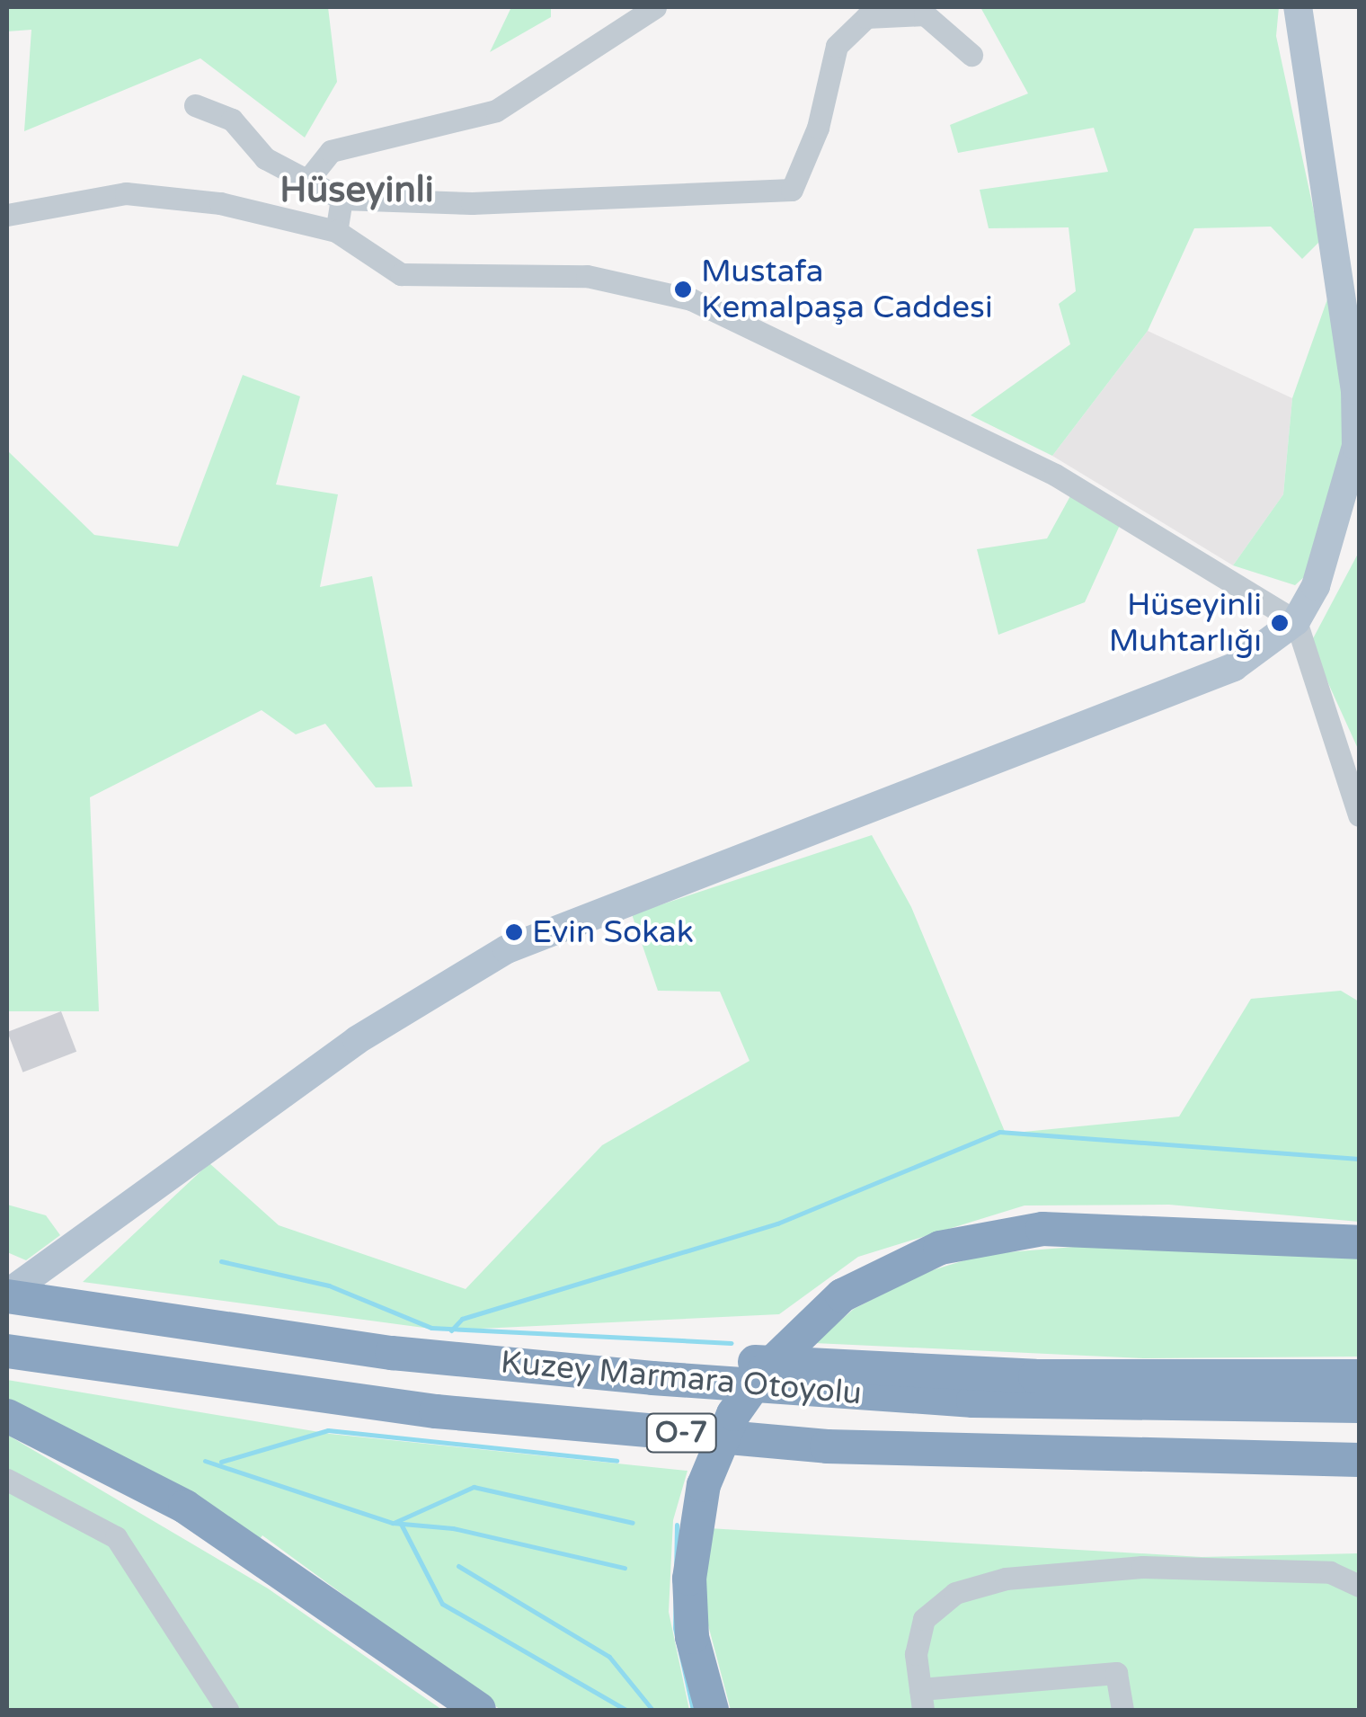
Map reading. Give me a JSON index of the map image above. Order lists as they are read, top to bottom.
{
  "streets": {
    "highway": ["Kuzey Marmara Otoyolu", "O-7"]
  },
  "districts": ["Hüseyinli"],
  "places": ["Mustafa Kemalpaşa Caddesi", "Hüseyinli Muhtarlığı", "Evin Sokak"]
}
